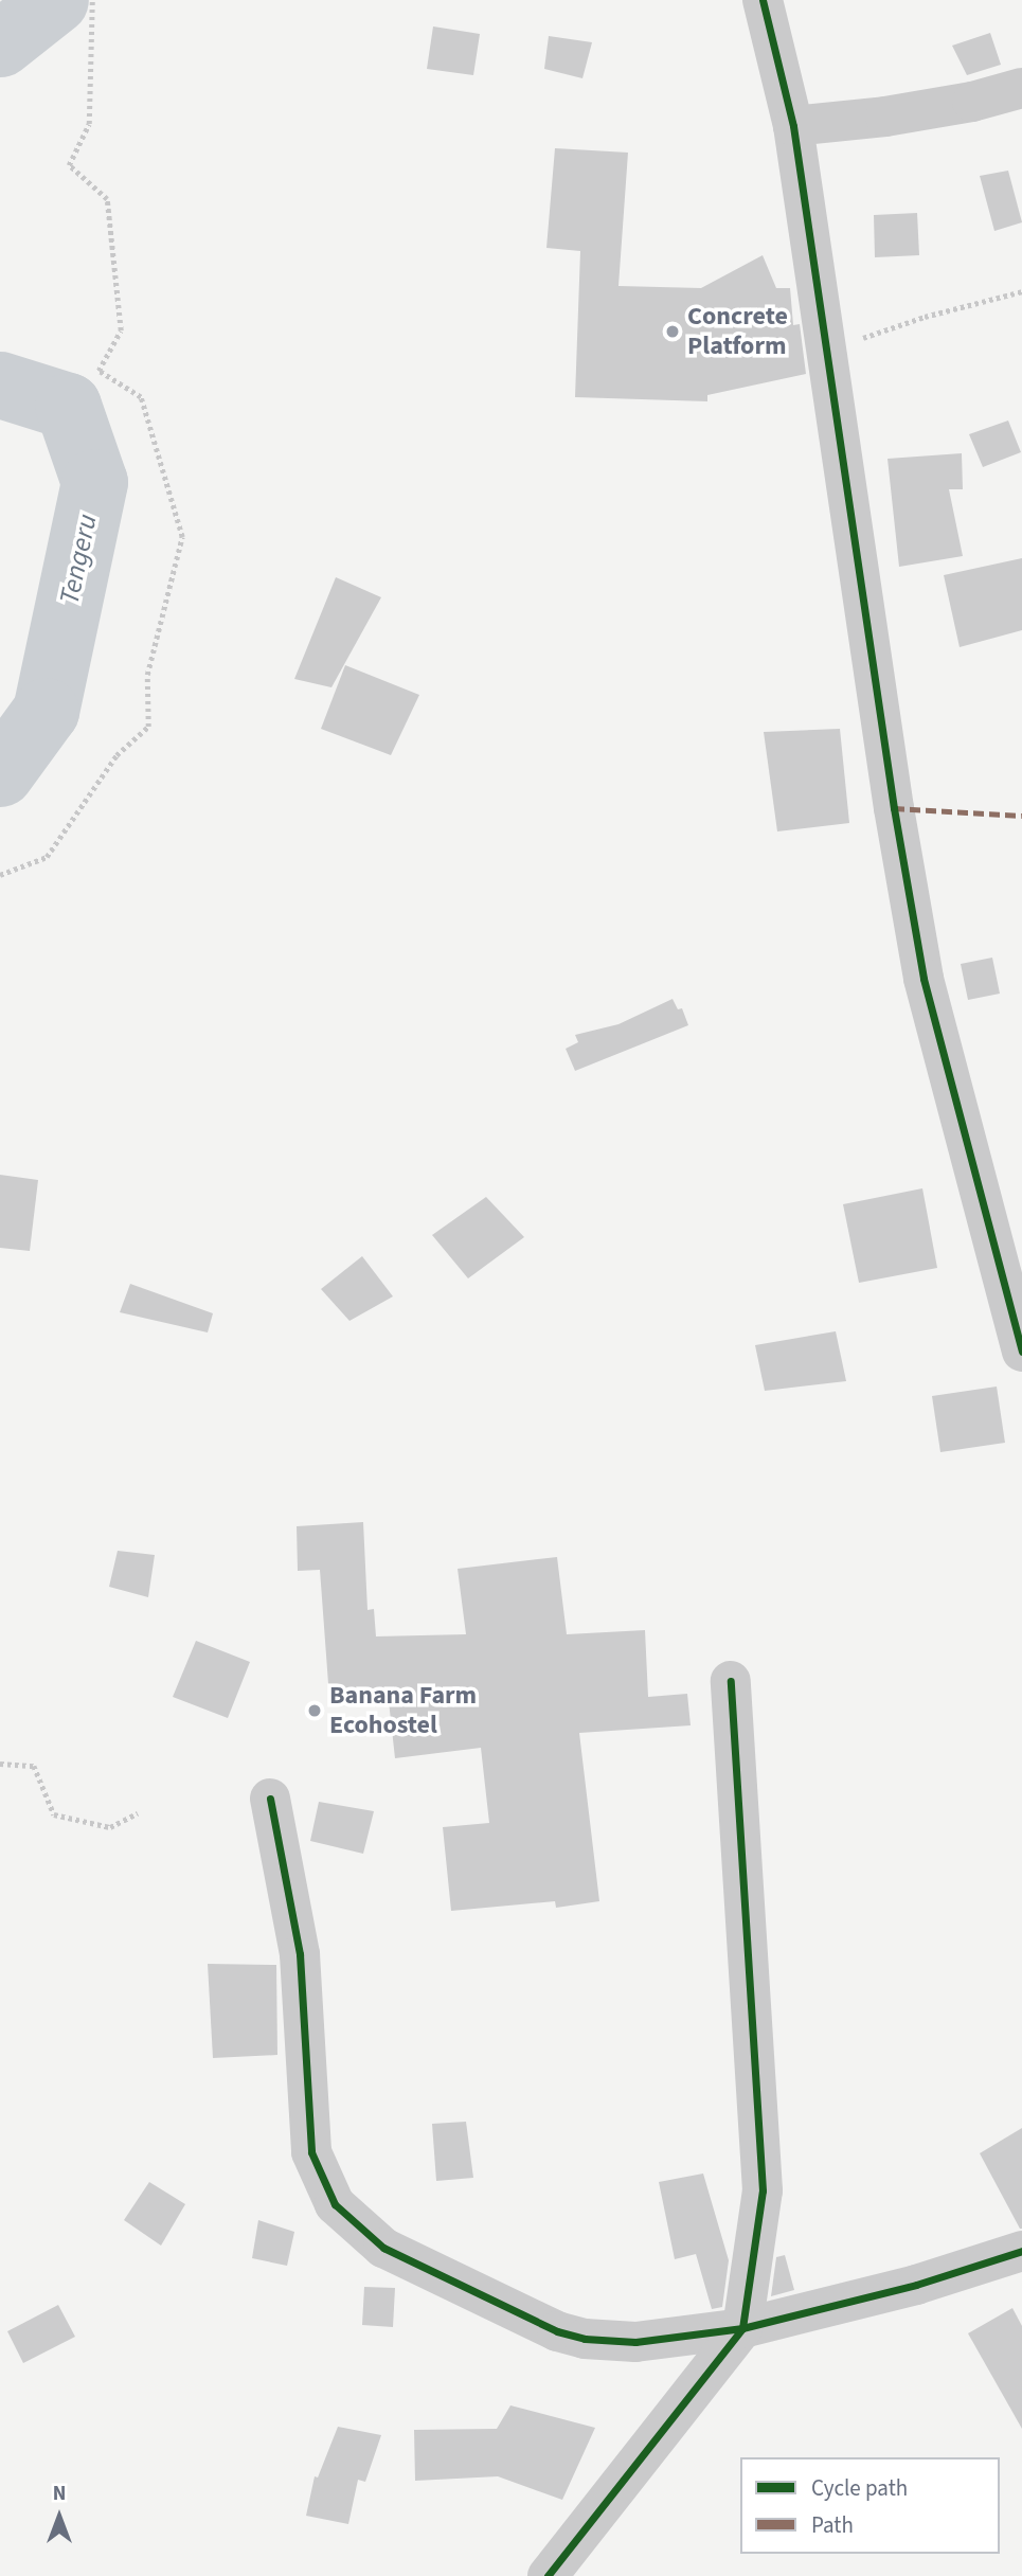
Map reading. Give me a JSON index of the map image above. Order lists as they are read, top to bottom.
{
  "water": ["Tengeru"],
  "places": ["Concrete Platform", "Banana Farm Ecohostel"],
  "legend": ["Cycle path", "Path"],
  "north": "top"
}
